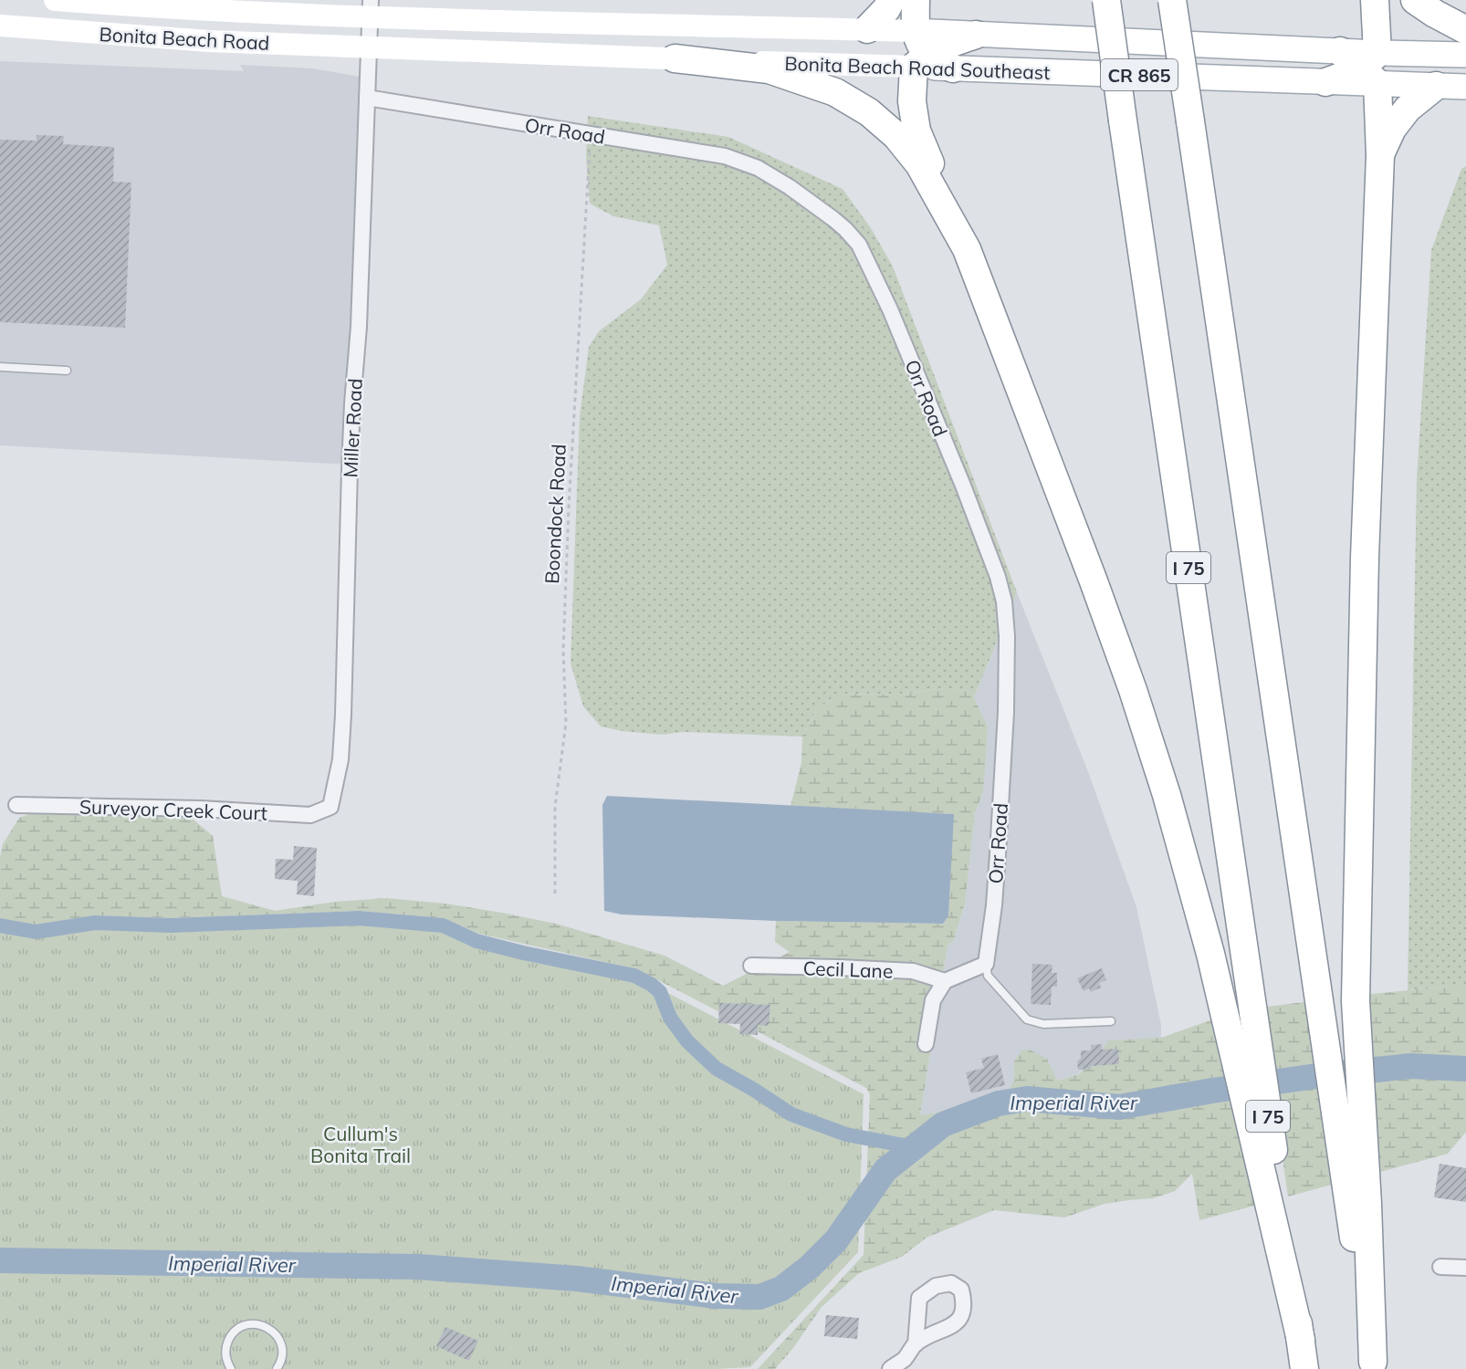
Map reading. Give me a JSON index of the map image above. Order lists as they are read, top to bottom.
{
  "streets": {
    "highway": ["I 75"],
    "main road": ["Bonita Beach Road Southeast", "CR 865"],
    "street": [
      "Bonita Beach Road",
      "Orr Road",
      "Miller Road",
      "Surveyor Creek Court",
      "Cecil Lane"
    ],
    "path": ["Boondock Road"]
  },
  "crossings": [
    ["Bonita Beach Road", "Bonita Beach Road Southeast"],
    ["Bonita Beach Road", "Miller Road"],
    ["Bonita Beach Road Southeast", "Miller Road"],
    ["Orr Road", "Miller Road"],
    ["Orr Road", "Boondock Road"],
    ["Miller Road", "Surveyor Creek Court"]
  ],
  "water": ["Imperial River"],
  "parks": ["Cullum's Bonita Trail"]
}
